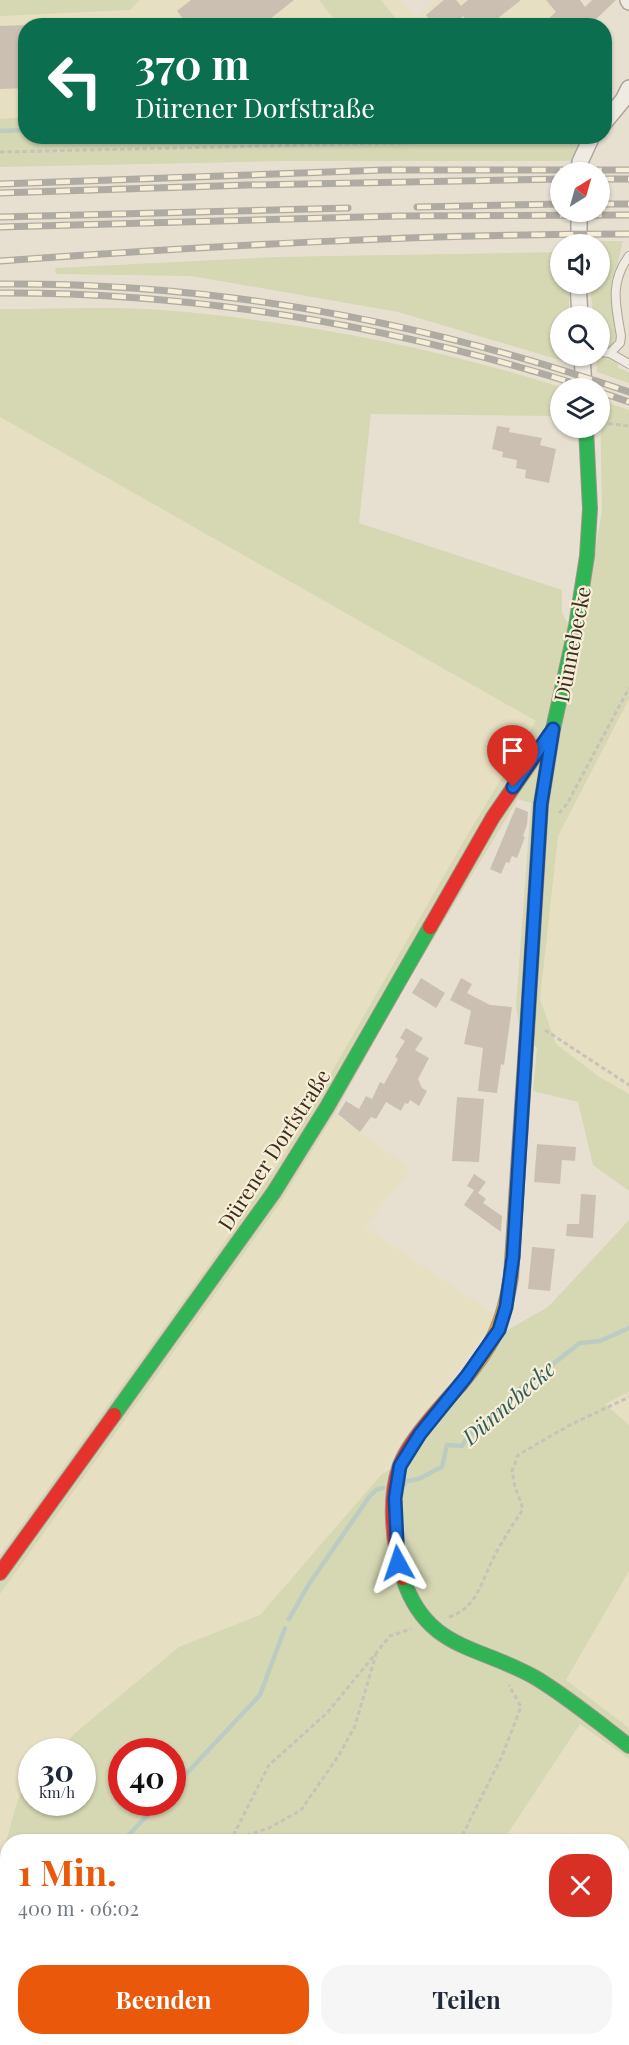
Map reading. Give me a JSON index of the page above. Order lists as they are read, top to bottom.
{
  "streets": {
    "street": ["Dünnebecke", "Dürener Dorfstraße"]
  },
  "crossings": [
    ["Dünnebecke", "Dürener Dorfstraße"]
  ],
  "water": ["Dünnebecke"],
  "north": "top right",
  "page": {
    "turn": ["370 m", "Dürener Dorfstraße"],
    "speed": "30 km/h",
    "limit": "40",
    "heading": ["1 Min.", "400 m · 06:02"],
    "buttons": ["Beenden", "Teilen"]
  }
}
